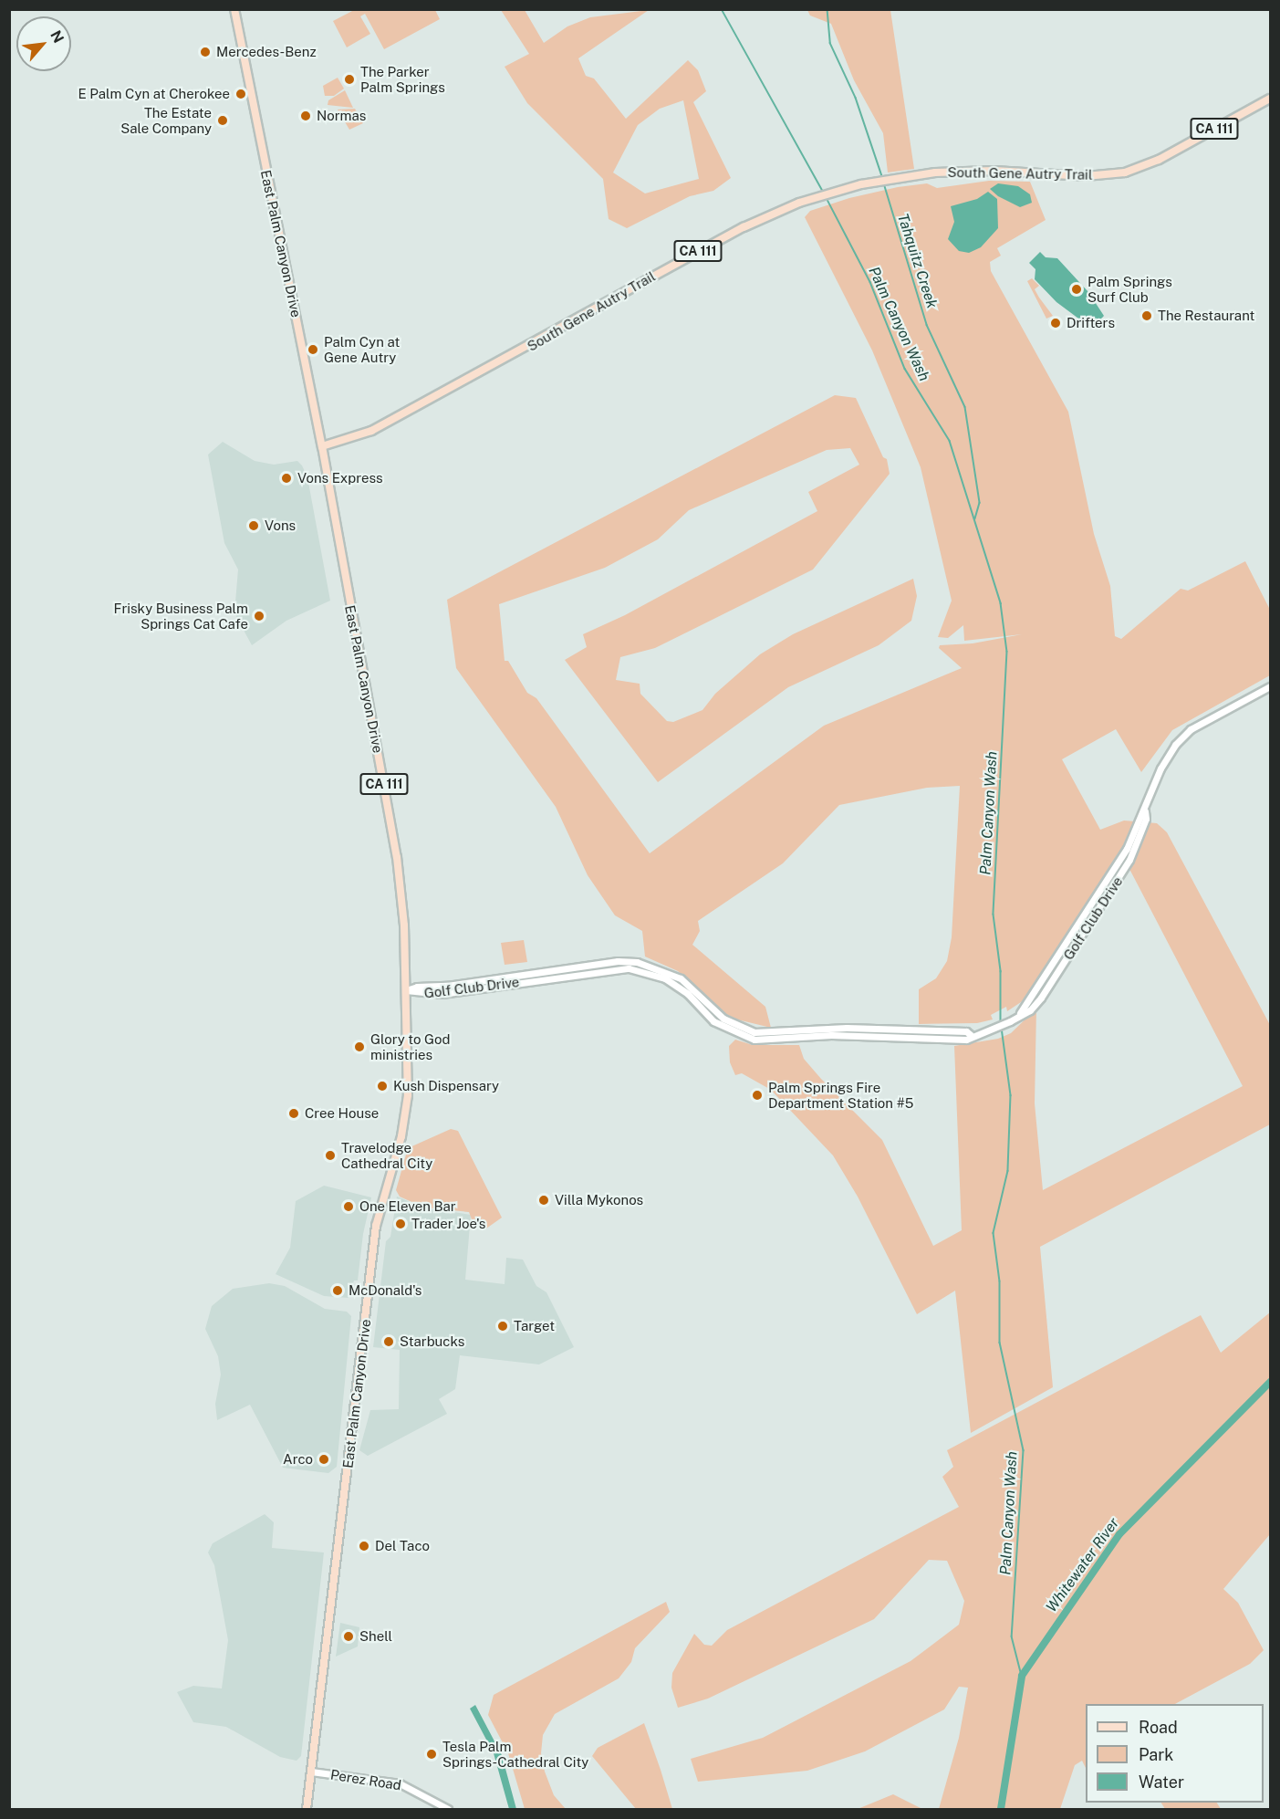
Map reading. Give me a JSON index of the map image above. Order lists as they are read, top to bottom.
{
  "streets": {
    "main road": ["CA 111", "South Gene Autry Trail", "East Palm Canyon Drive"],
    "street": ["Golf Club Drive", "Perez Road"]
  },
  "crossings": [
    ["South Gene Autry Trail", "East Palm Canyon Drive"],
    ["East Palm Canyon Drive", "Golf Club Drive"],
    ["East Palm Canyon Drive", "Perez Road"]
  ],
  "water": ["Tahquitz Creek", "Palm Canyon Wash", "Whitewater River"],
  "places": [
    "Mercedes-Benz",
    "The Parker Palm Springs",
    "E Palm Cyn at Cherokee",
    "Normas",
    "The Estate Sale Company",
    "Palm Springs Surf Club",
    "The Restaurant",
    "Drifters",
    "Palm Cyn at Gene Autry",
    "Vons Express",
    "Vons",
    "Frisky Business Palm Springs Cat Cafe",
    "Glory to God ministries",
    "Kush Dispensary",
    "Palm Springs Fire Department Station #5",
    "Cree House",
    "Travelodge Cathedral City",
    "Villa Mykonos",
    "One Eleven Bar",
    "Trader Joe's",
    "McDonald's",
    "Target",
    "Starbucks",
    "Arco",
    "Del Taco",
    "Shell",
    "Tesla Palm Springs-Cathedral City"
  ],
  "legend": ["Road", "Park", "Water"],
  "north": "top right"
}
